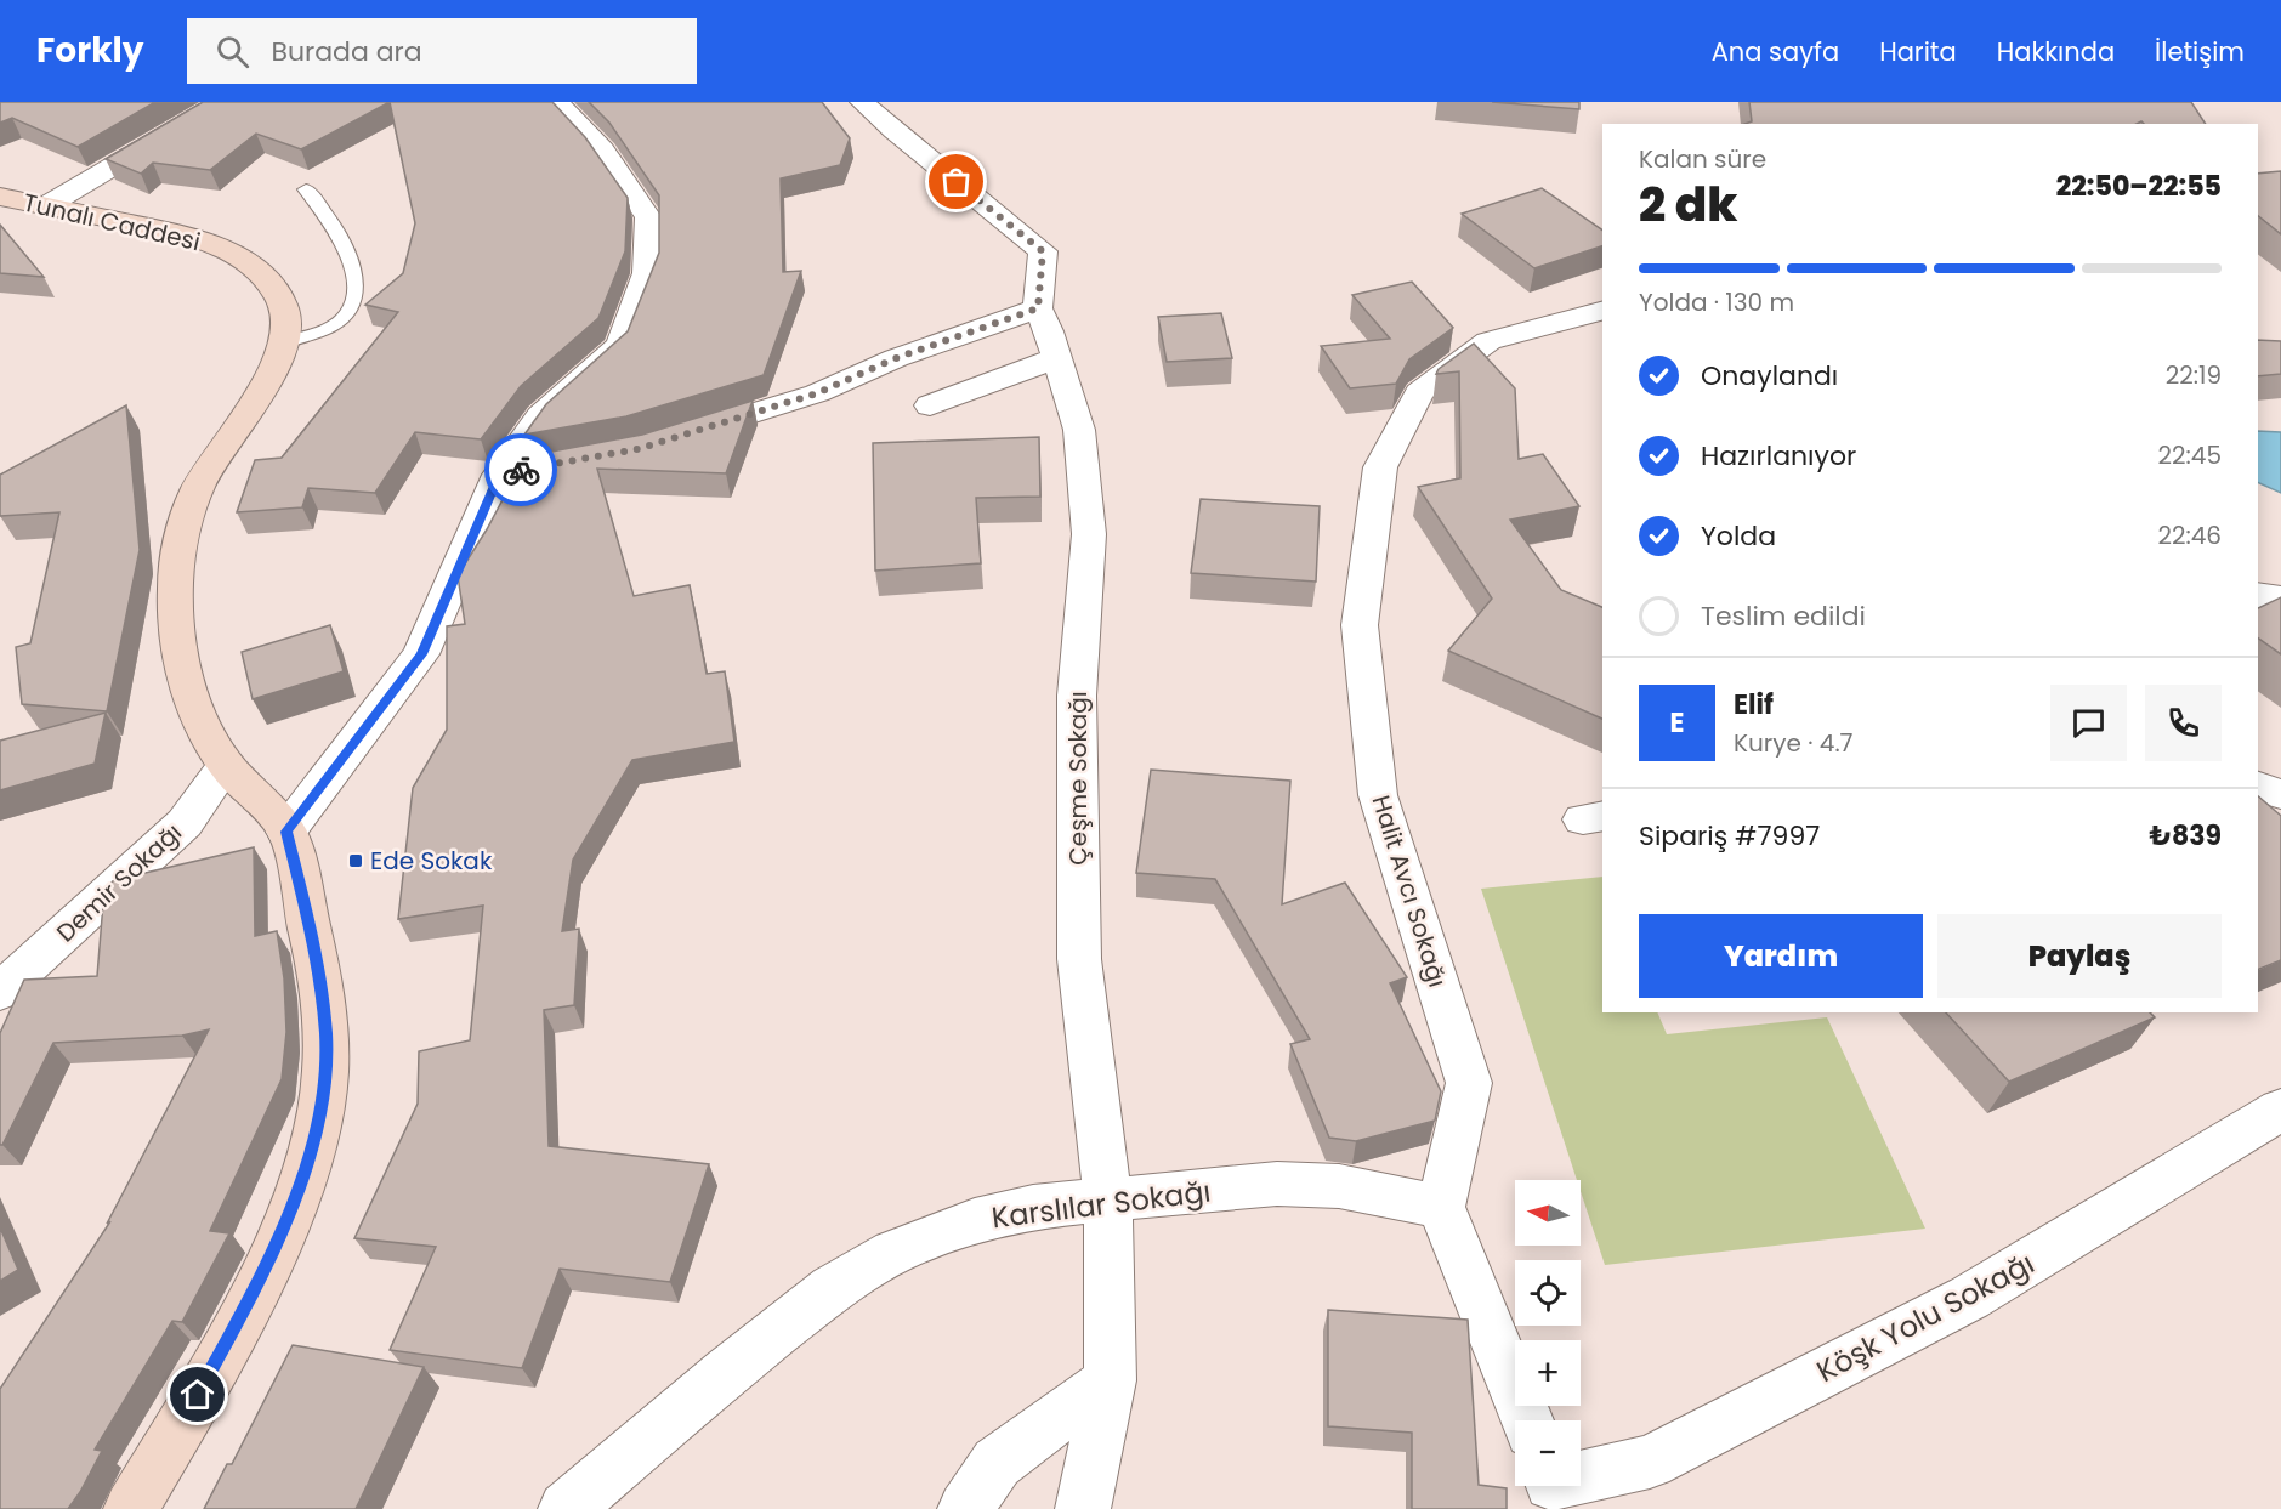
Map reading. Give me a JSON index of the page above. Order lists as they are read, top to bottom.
{
  "streets": {
    "main road": ["Tunalı Caddesi"],
    "street": [
      "Çeşme Sokağı",
      "Demir Sokağı",
      "Halit Avcı Sokağı",
      "Karslılar Sokağı",
      "Köşk Yolu Sokağı"
    ]
  },
  "crossings": [
    ["Tunalı Caddesi", "Demir Sokağı"],
    ["Çeşme Sokağı", "Karslılar Sokağı"],
    ["Halit Avcı Sokağı", "Karslılar Sokağı"]
  ],
  "places": {
    "transit": ["Ede Sokak"]
  },
  "north": "left",
  "page": {
    "header": "Forkly",
    "search": "Burada ara",
    "nav": [
      "Ana sayfa",
      "Harita",
      "Hakkında",
      "İletişim"
    ],
    "heading": ["2 dk", "Kalan süre", "22:50–22:55"],
    "panel": [
      "Elif",
      "Kurye · 4.7",
      "Sipariş #7997",
      "₺839"
    ],
    "bar": "Yolda · 130 m",
    "list": [
      ["Onaylandı", "22:19"],
      ["Hazırlanıyor", "22:45"],
      ["Yolda", "22:46"],
      "Teslim edildi"
    ],
    "round": "E",
    "buttons": ["Yardım", "Paylaş"],
    "map_buttons": ["+", "−"]
  }
}
